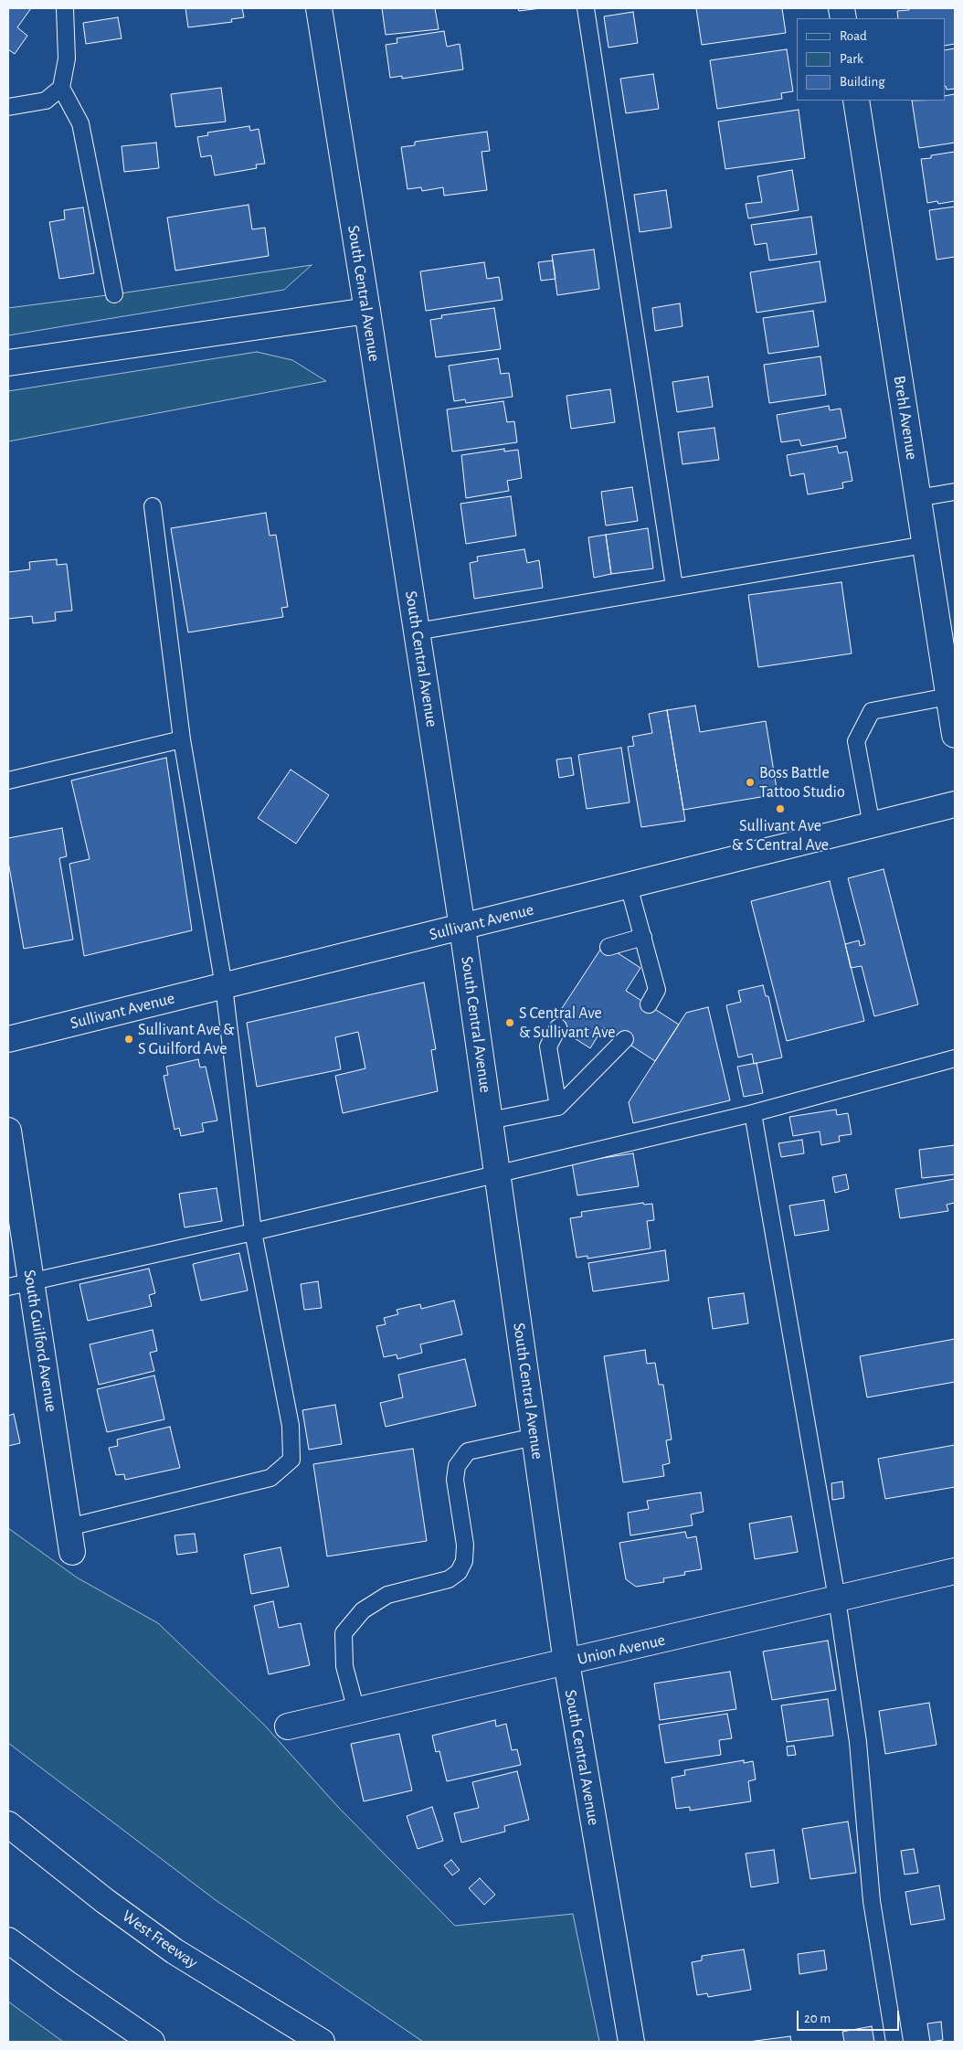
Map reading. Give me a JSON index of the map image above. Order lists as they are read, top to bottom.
{
  "streets": {
    "main road": [
      "South Central Avenue",
      "Brehl Avenue",
      "Sullivant Avenue",
      "South Guilford Avenue",
      "Union Avenue",
      "West Freeway"
    ]
  },
  "crossings": [
    ["South Central Avenue", "Sullivant Avenue"],
    ["South Central Avenue", "Union Avenue"]
  ],
  "places": [
    "Boss Battle Tattoo Studio",
    "Sullivant Ave & S Central Ave",
    "S Central Ave & Sullivant Ave",
    "Sullivant Ave & S Guilford Ave"
  ],
  "legend": ["Road", "Park", "Building"],
  "scale_bar": "20 m"
}
